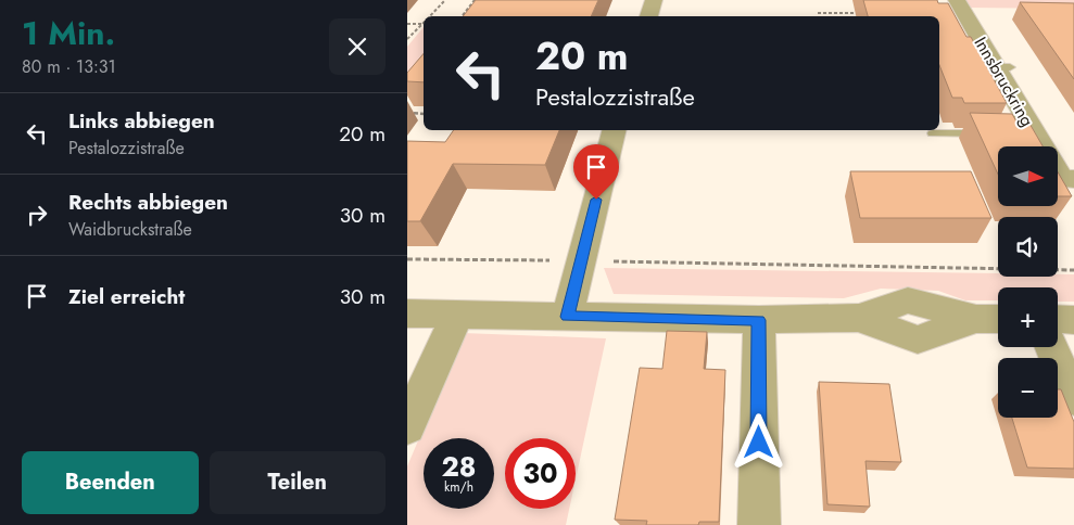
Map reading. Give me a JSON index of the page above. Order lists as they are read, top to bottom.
{
  "streets": {
    "street": ["Innsbruckring"]
  },
  "north": "right",
  "page": {
    "heading": ["1 Min.", "80 m · 13:31"],
    "turn": ["20 m", "Pestalozzistraße"],
    "list": [
      {
        "name": "Links abbiegen",
        "note": "Pestalozzistraße",
        "value": "20 m"
      },
      {
        "name": "Rechts abbiegen",
        "note": "Waidbruckstraße",
        "value": "30 m"
      },
      {
        "name": "Ziel erreicht",
        "value": "30 m"
      }
    ],
    "map_buttons": ["+", "−"],
    "speed": "28 km/h",
    "limit": "30",
    "buttons": ["Beenden", "Teilen"]
  }
}
